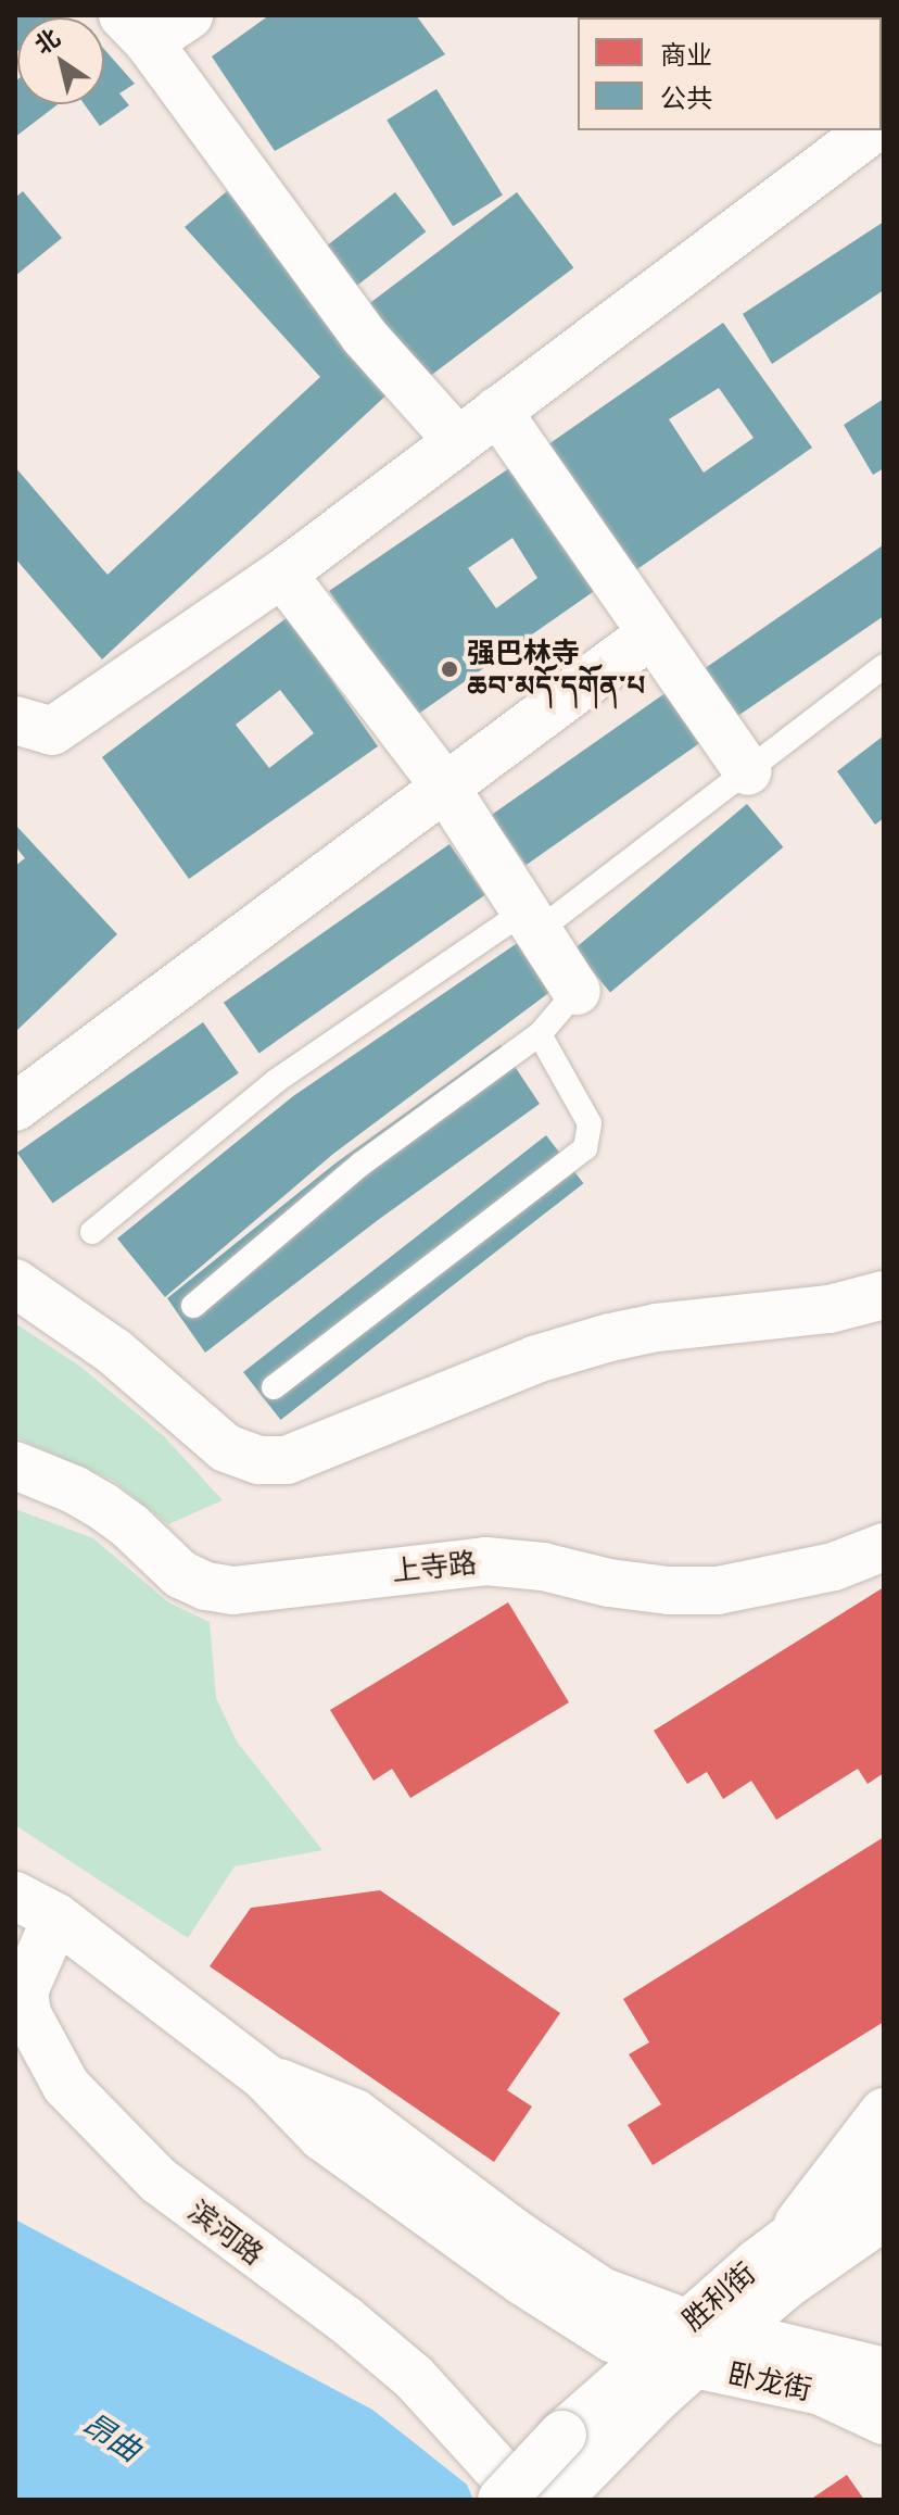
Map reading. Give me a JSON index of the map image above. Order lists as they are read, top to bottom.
{
  "streets": {
    "street": [
      "上寺路",
      "滨河路",
      "胜利街",
      "卧龙街"
    ]
  },
  "crossings": [
    ["胜利街", "卧龙街"]
  ],
  "water": ["昂曲"],
  "places": ["强巴林寺 ཆབ་མདོ་དགོན་པ"],
  "legend": ["商业", "公共"],
  "north": "top left"
}
